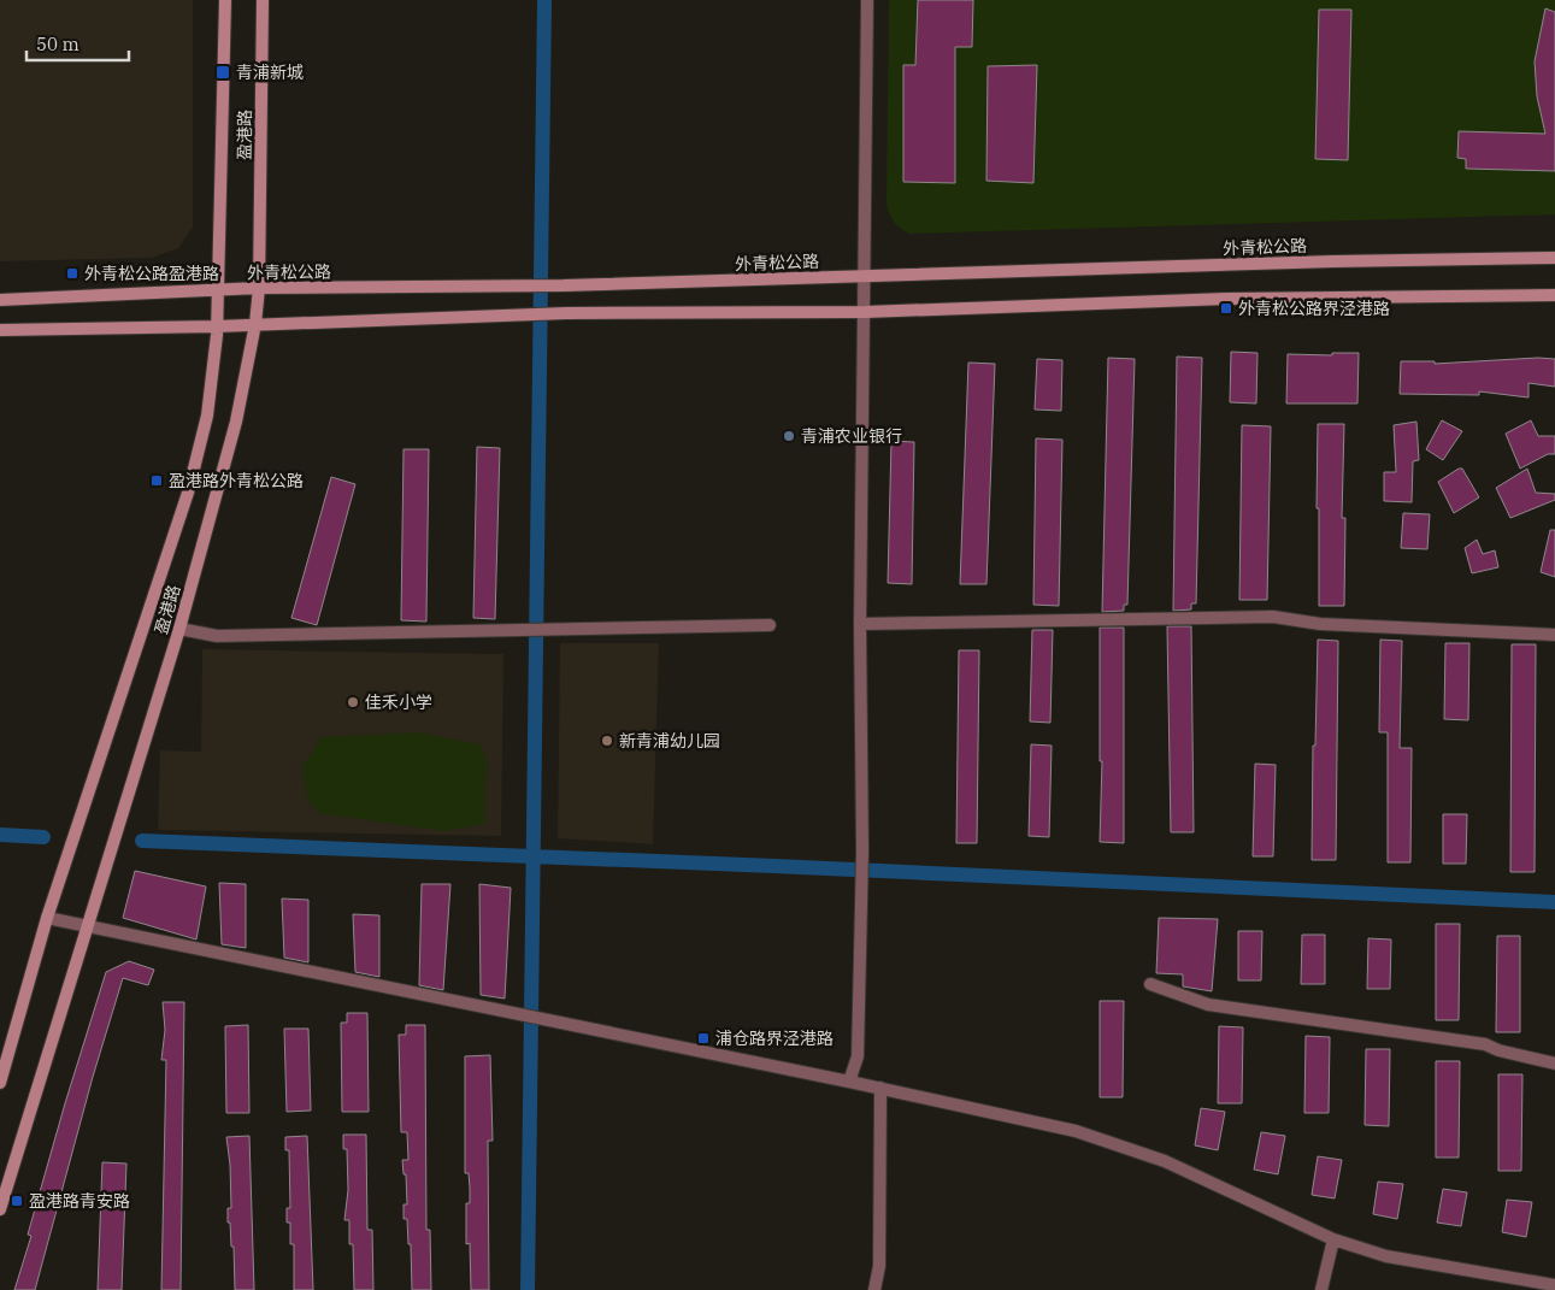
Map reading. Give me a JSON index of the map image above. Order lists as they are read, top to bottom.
{
  "streets": {
    "main road": ["盈港路", "外青松公路"]
  },
  "crossings": [
    ["盈港路", "外青松公路"]
  ],
  "places": {
    "transit": [
      "青浦新城",
      "外青松公路盈港路",
      "外青松公路界泾港路",
      "盈港路外青松公路",
      "浦仓路界泾港路",
      "盈港路青安路"
    ],
    "other": ["青浦农业银行", "佳禾小学", "新青浦幼儿园"]
  },
  "scale_bar": "50 m"
}
